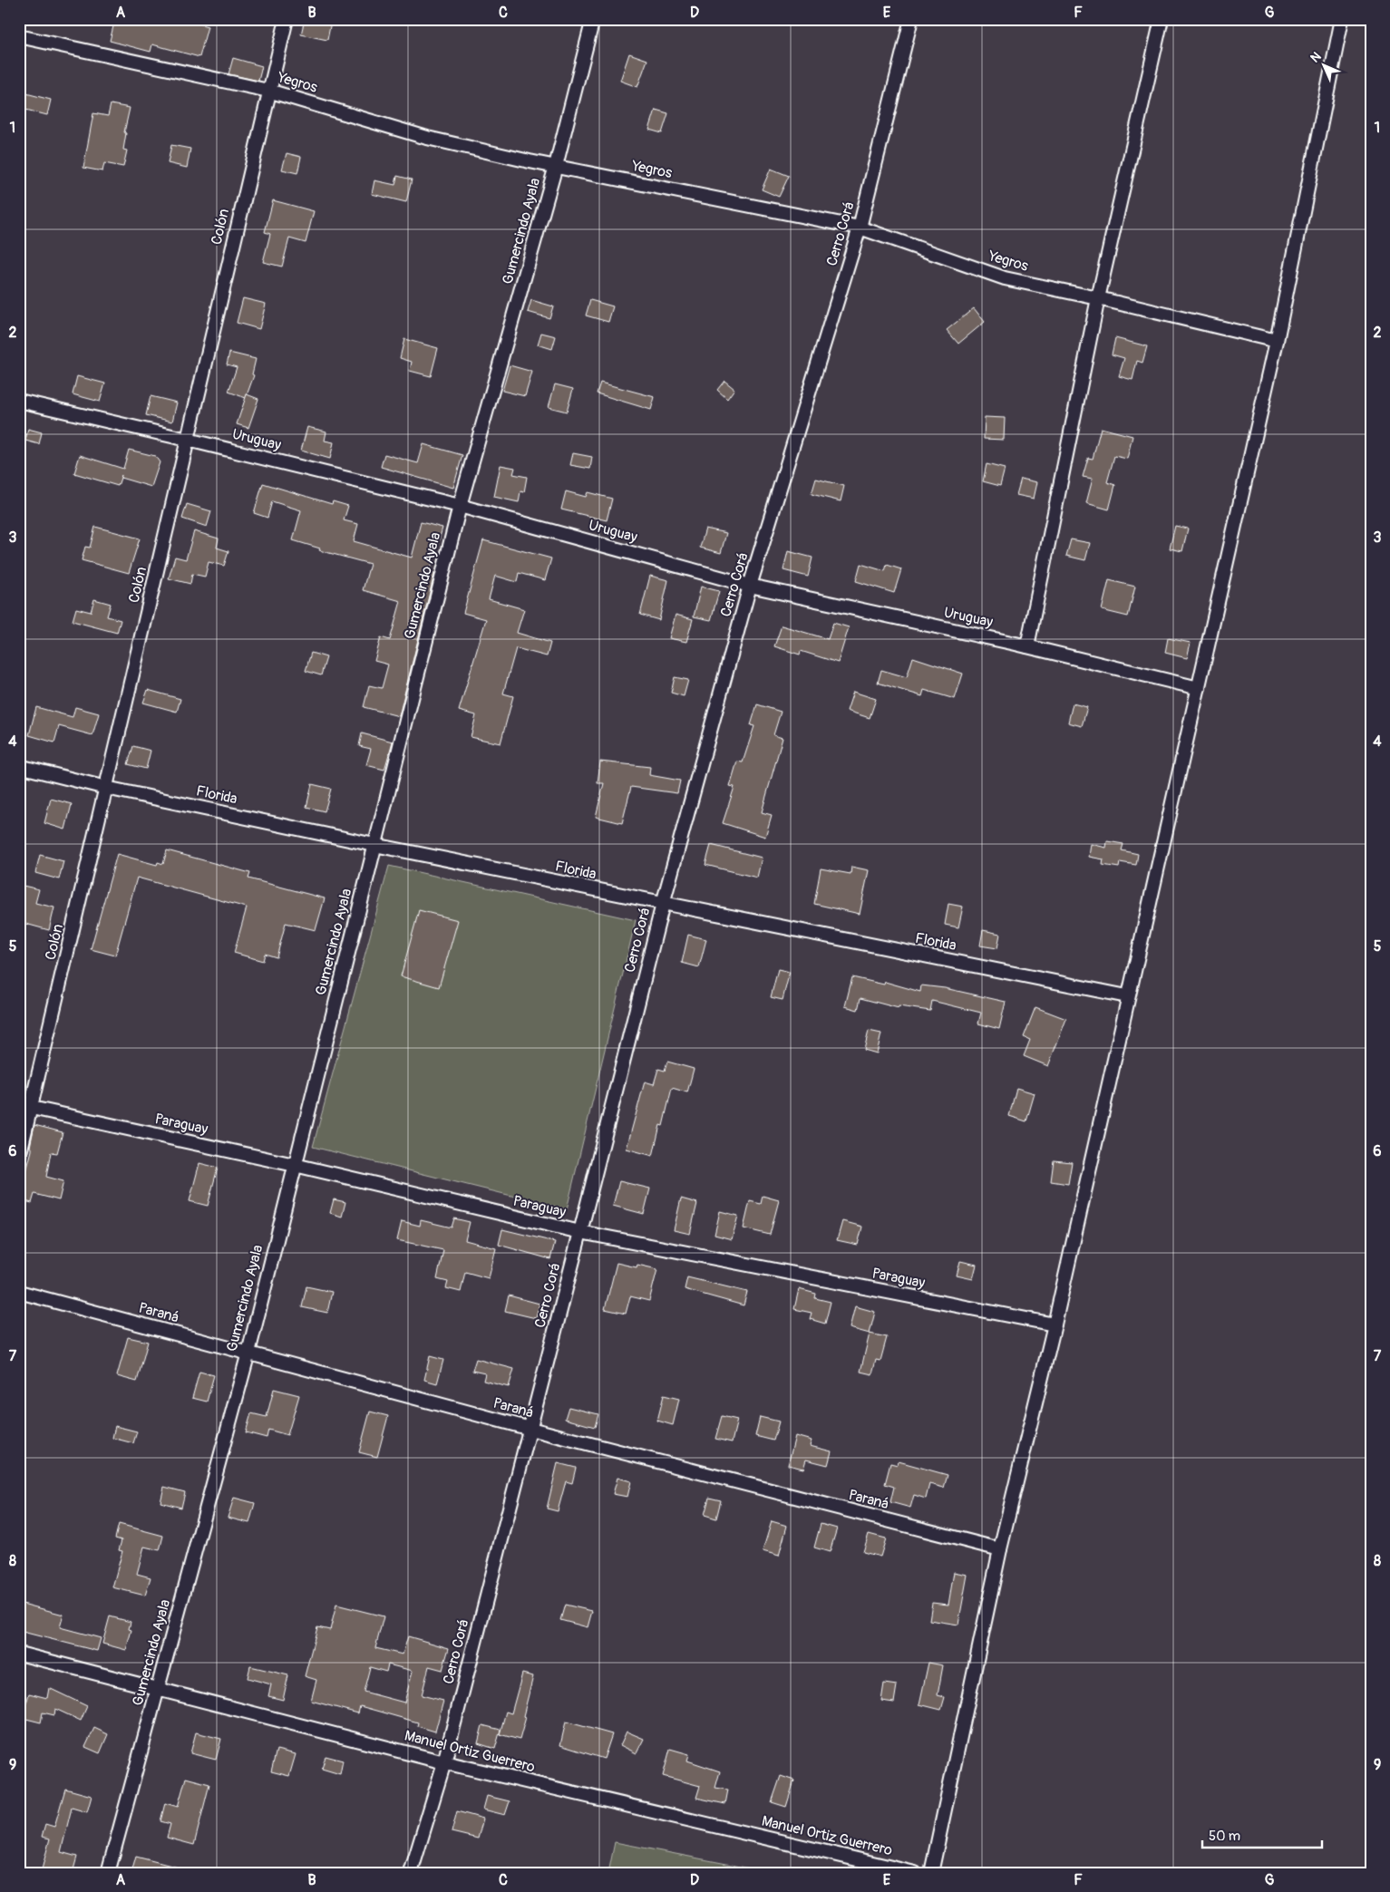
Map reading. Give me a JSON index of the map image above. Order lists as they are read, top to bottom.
{
  "streets": {
    "street": [
      "Yegros",
      "Colón",
      "Gumercindo Ayala",
      "Cerro Corá",
      "Uruguay",
      "Florida",
      "Paraguay",
      "Paraná",
      "Manuel Ortiz Guerrero"
    ]
  },
  "crossings": [
    ["Yegros", "Colón"],
    ["Yegros", "Gumercindo Ayala"],
    ["Yegros", "Cerro Corá"],
    ["Colón", "Uruguay"],
    ["Colón", "Florida"],
    ["Colón", "Paraguay"],
    ["Gumercindo Ayala", "Uruguay"],
    ["Gumercindo Ayala", "Florida"],
    ["Gumercindo Ayala", "Paraguay"],
    ["Gumercindo Ayala", "Paraná"],
    ["Gumercindo Ayala", "Manuel Ortiz Guerrero"],
    ["Cerro Corá", "Uruguay"],
    ["Cerro Corá", "Florida"],
    ["Cerro Corá", "Paraguay"],
    ["Cerro Corá", "Paraná"],
    ["Cerro Corá", "Manuel Ortiz Guerrero"]
  ],
  "scale_bar": "50 m",
  "north": "top left",
  "grid": {
    "columns": [
      "A",
      "B",
      "C",
      "D",
      "E",
      "F",
      "G"
    ],
    "rows": [
      "1",
      "2",
      "3",
      "4",
      "5",
      "6",
      "7",
      "8",
      "9"
    ]
  }
}
